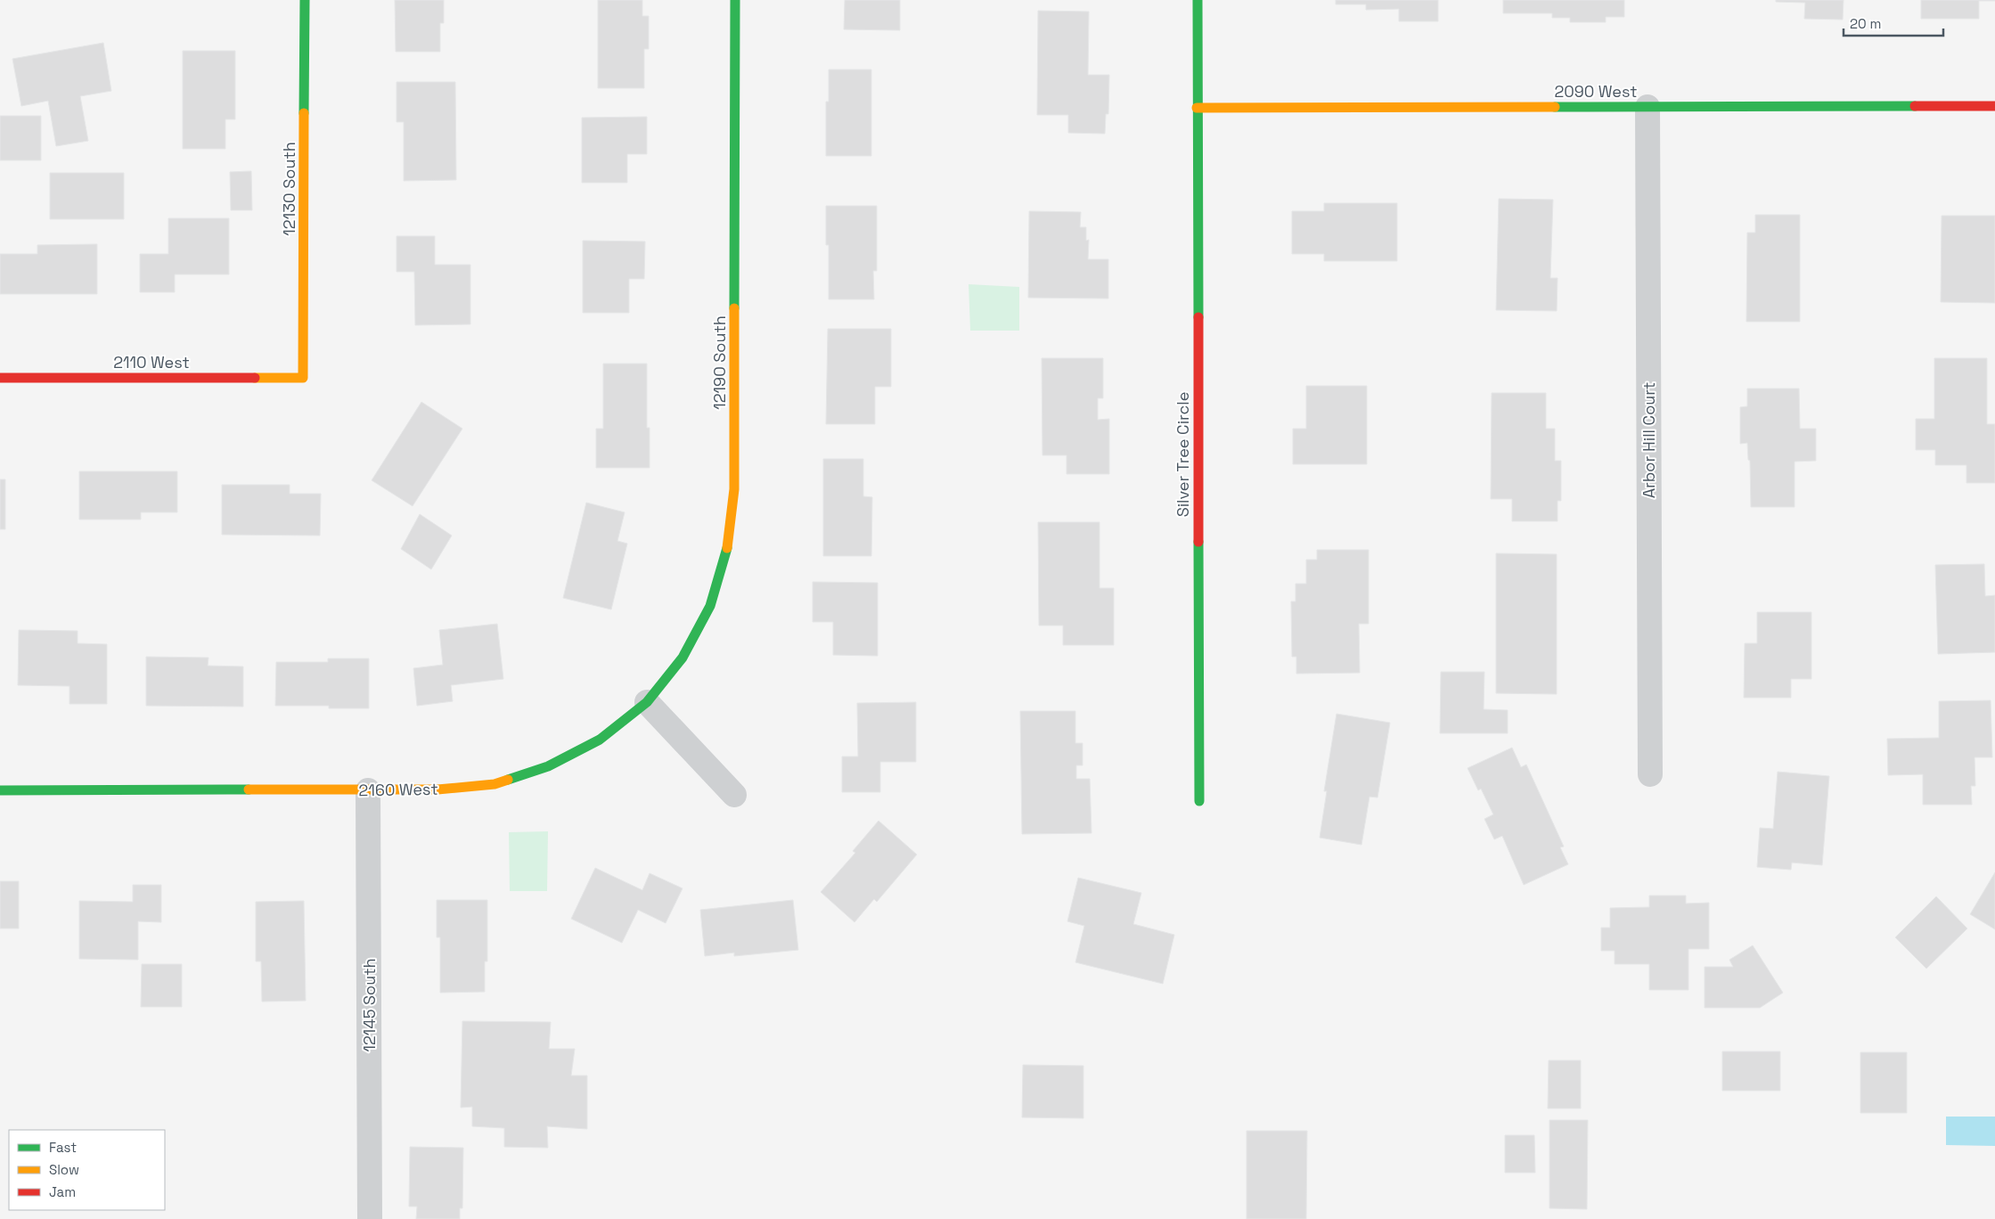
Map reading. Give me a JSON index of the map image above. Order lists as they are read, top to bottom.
{
  "streets": {
    "street": [
      "2090 West",
      "12130 South",
      "2110 West",
      "12190 South",
      "Arbor Hill Court",
      "Silver Tree Circle",
      "2160 West",
      "12145 South"
    ]
  },
  "crossings": [
    ["2090 West", "Arbor Hill Court"],
    ["2090 West", "Silver Tree Circle"],
    ["12130 South", "2110 West"],
    ["12190 South", "2160 West"],
    ["2160 West", "12145 South"]
  ],
  "legend": ["Fast", "Slow", "Jam"],
  "scale_bar": "20 m"
}
